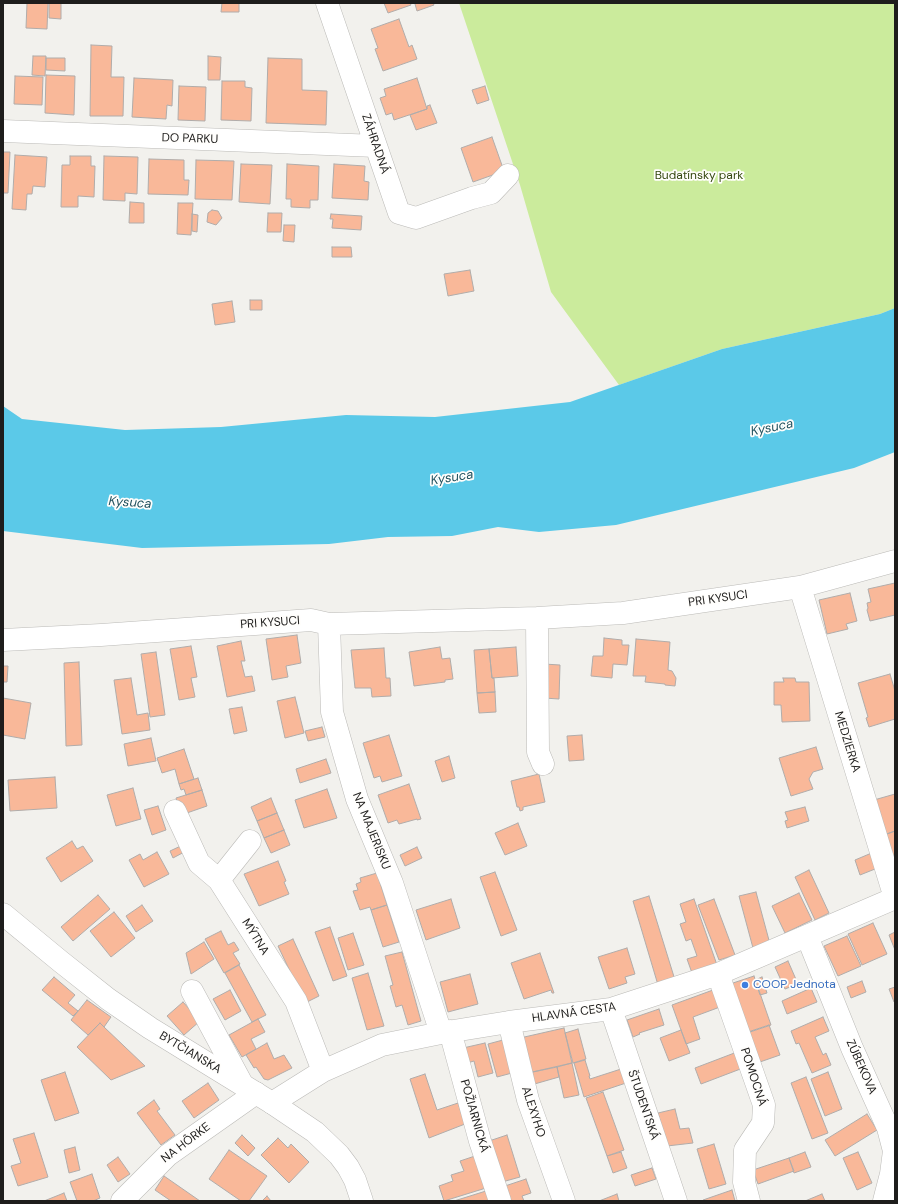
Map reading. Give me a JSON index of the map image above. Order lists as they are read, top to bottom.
{
  "streets": {
    "street": [
      "DO PARKU",
      "ZÁHRADNÁ",
      "PRI KYSUCI",
      "MEDZIERKA",
      "NA MAJERISKU",
      "MÝTNA",
      "HLAVNÁ CESTA",
      "BYTČIANSKA",
      "ZÚBEKOVA",
      "POMOCNÁ",
      "ŠTUDENTSKÁ",
      "ALEXYHO",
      "POŽIARNICKÁ",
      "NA HÔRKE"
    ]
  },
  "crossings": [
    ["DO PARKU", "ZÁHRADNÁ"],
    ["PRI KYSUCI", "MEDZIERKA"],
    ["PRI KYSUCI", "NA MAJERISKU"],
    ["MEDZIERKA", "HLAVNÁ CESTA"],
    ["NA MAJERISKU", "HLAVNÁ CESTA"],
    ["NA MAJERISKU", "POŽIARNICKÁ"],
    ["MÝTNA", "HLAVNÁ CESTA"],
    ["HLAVNÁ CESTA", "BYTČIANSKA"],
    ["HLAVNÁ CESTA", "ZÚBEKOVA"],
    ["HLAVNÁ CESTA", "POMOCNÁ"],
    ["HLAVNÁ CESTA", "ŠTUDENTSKÁ"],
    ["HLAVNÁ CESTA", "ALEXYHO"],
    ["HLAVNÁ CESTA", "POŽIARNICKÁ"],
    ["HLAVNÁ CESTA", "NA HÔRKE"],
    ["BYTČIANSKA", "NA HÔRKE"]
  ],
  "water": ["Kysuca"],
  "parks": ["Budatínsky park"],
  "places": ["COOP Jednota"]
}
